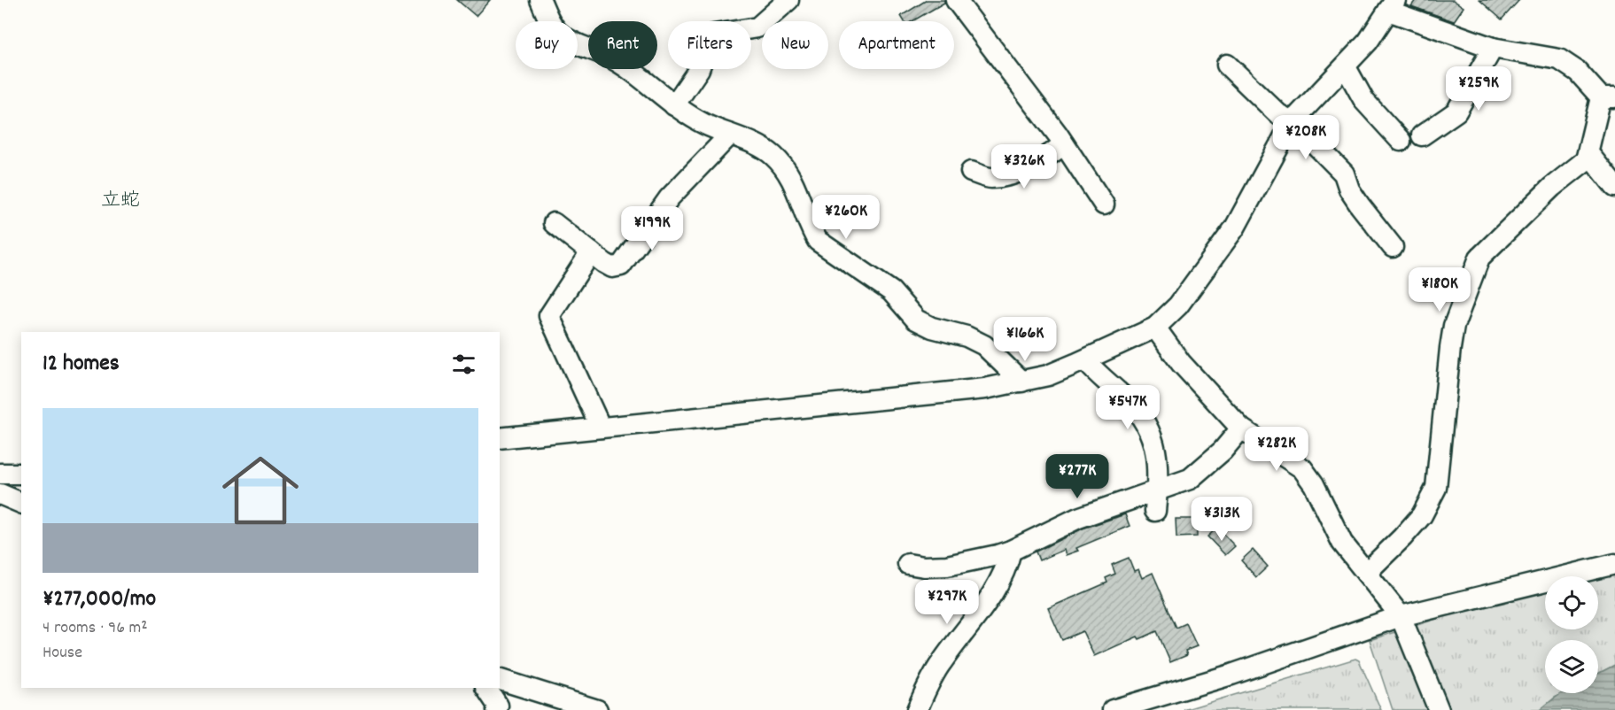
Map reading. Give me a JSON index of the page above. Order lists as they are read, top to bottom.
{
  "districts": ["立蛇"],
  "page": {
    "chip": [
      "Buy",
      "Rent",
      "Filters",
      "New",
      "Apartment"
    ],
    "price": [
      "¥259K",
      "¥208K",
      "¥326K",
      "¥260K",
      "¥199K",
      "¥180K",
      "¥166K",
      "¥547K",
      "¥282K",
      "¥277K",
      "¥313K",
      "¥297K"
    ],
    "heading": "12 homes",
    "list": [
      {
        "name": "¥277,000/mo",
        "note": "4 rooms · 96 m² · House"
      }
    ]
  }
}
